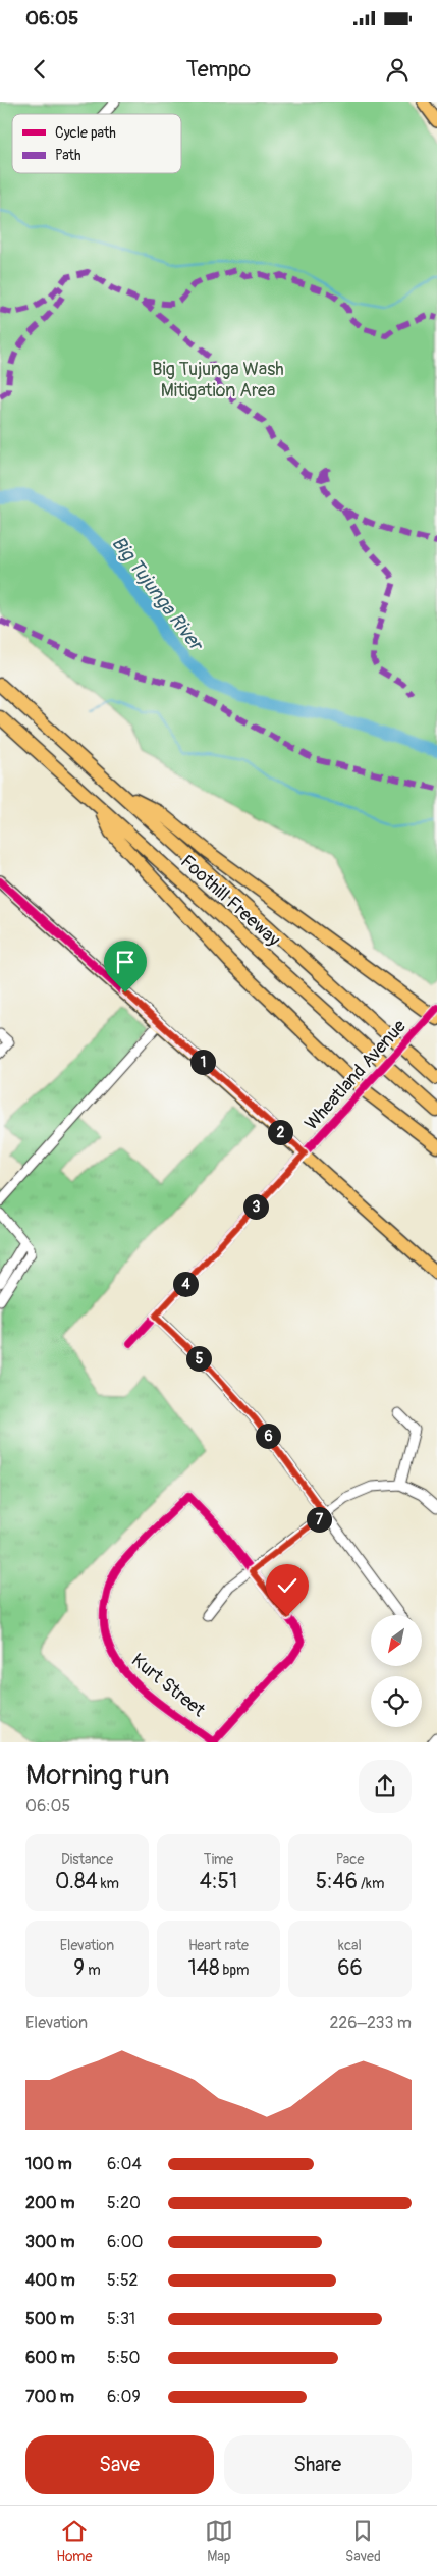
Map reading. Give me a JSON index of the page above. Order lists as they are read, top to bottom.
{
  "streets": {
    "highway": ["Foothill Freeway"],
    "street": ["Wheatland Avenue", "Kurt Street"]
  },
  "water": ["Big Tujunga River"],
  "parks": ["Big Tujunga Wash Mitigation Area"],
  "legend": ["Cycle path", "Path"],
  "north": "bottom left",
  "page": {
    "status": "06:05",
    "header": "Tempo",
    "pins": [
      "1",
      "2",
      "3",
      "4",
      "5",
      "6",
      "7"
    ],
    "heading": ["Morning run", "06:05"],
    "stats": [
      ["Distance", "0.84 km"],
      ["Time", "4:51"],
      ["Pace", "5:46 /km"],
      ["Elevation", "9 m"],
      ["Heart rate", "148 bpm"],
      ["kcal", "66"]
    ],
    "chart": ["Elevation", "226–233 m"],
    "list": [
      {
        "name": "100 m",
        "note": "6:04"
      },
      {
        "name": "200 m",
        "note": "5:20"
      },
      {
        "name": "300 m",
        "note": "6:00"
      },
      {
        "name": "400 m",
        "note": "5:52"
      },
      {
        "name": "500 m",
        "note": "5:31"
      },
      {
        "name": "600 m",
        "note": "5:50"
      },
      {
        "name": "700 m",
        "note": "6:09"
      }
    ],
    "buttons": ["Save", "Share"],
    "tabs": ["Home", "Map", "Saved"]
  }
}
